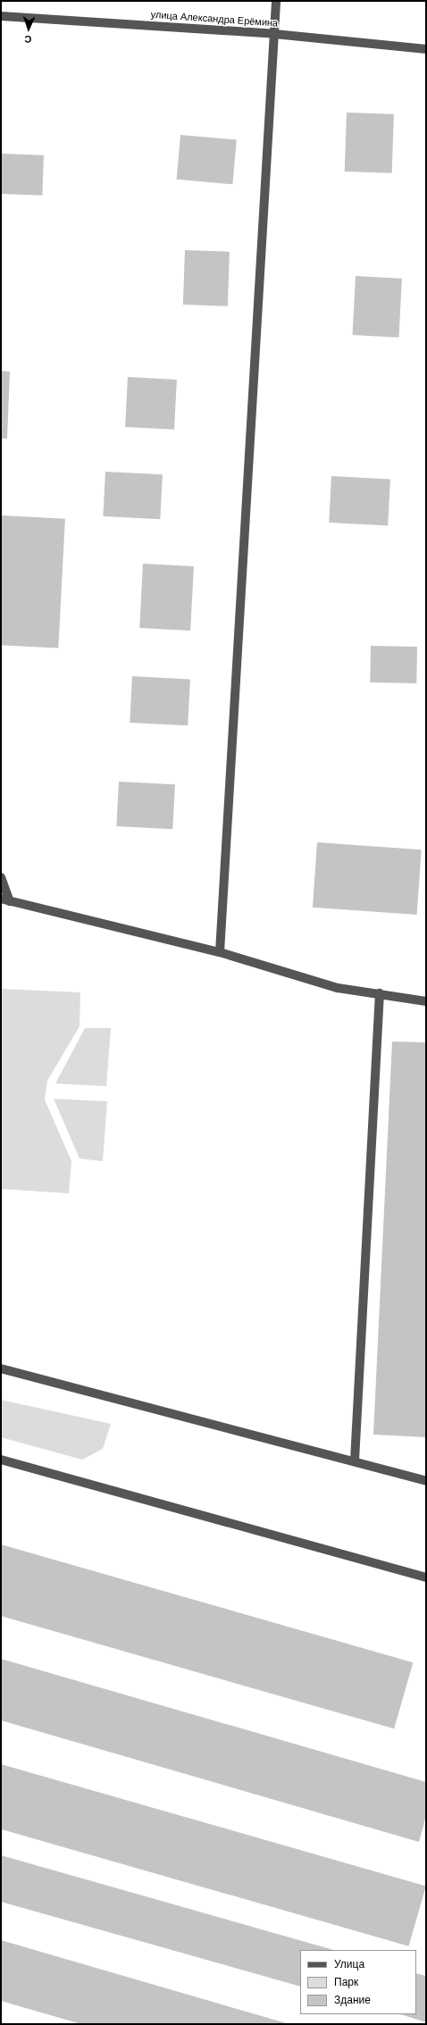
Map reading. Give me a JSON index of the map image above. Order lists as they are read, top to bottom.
{
  "streets": {
    "street": ["улица Александра Ерёмина"]
  },
  "legend": ["Улица", "Парк", "Здание"],
  "north": "bottom"
}
